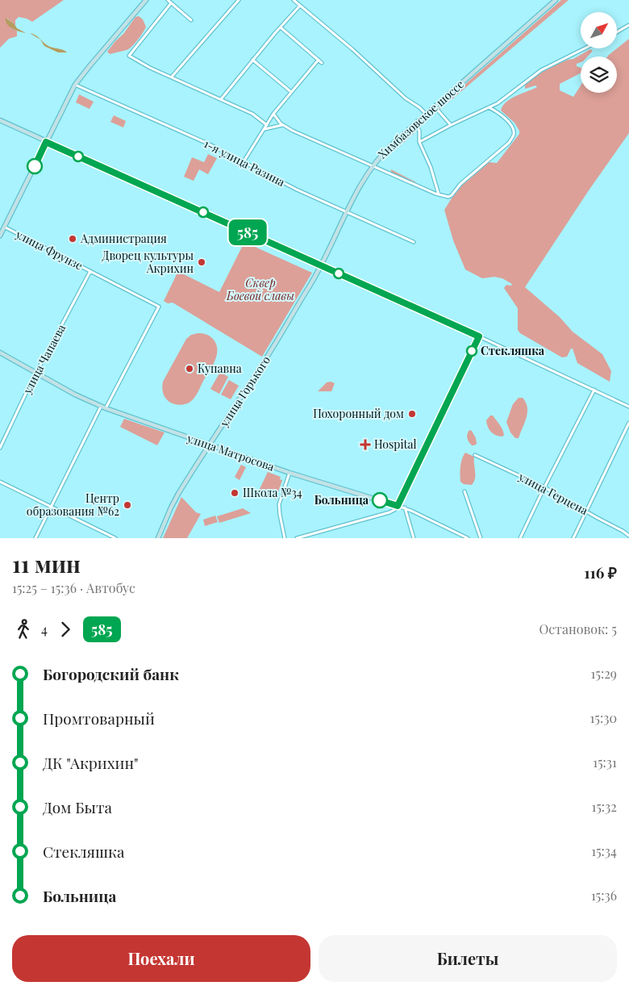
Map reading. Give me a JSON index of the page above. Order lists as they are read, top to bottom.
{
  "streets": {
    "street": [
      "Химбазовское шоссе",
      "1-я улица Разина",
      "улица Фрунзе",
      "улица Чапаева",
      "улица Горького",
      "улица Матросова",
      "улица Герцена"
    ]
  },
  "crossings": [
    ["Химбазовское шоссе", "1-я улица Разина"],
    ["Химбазовское шоссе", "улица Горького"],
    ["улица Фрунзе", "улица Чапаева"],
    ["улица Фрунзе", "улица Матросова"],
    ["улица Чапаева", "улица Матросова"],
    ["улица Горького", "улица Матросова"]
  ],
  "parks": ["Сквер Боевой славы"],
  "places": {
    "other": [
      "Администрация",
      "Дворец культуры Акрихин",
      "Стекляшка",
      "Купавна",
      "Похоронный дом",
      "Школа №34",
      "Больница",
      "Центр образования №62"
    ],
    "health": ["Hospital"]
  },
  "lines": ["bus line 585"],
  "north": "top right",
  "page": {
    "on_map": "585",
    "heading": ["11 мин", "15:25 – 15:36 · Автобус", "116 ₽"],
    "legs": ["4", "585", "Остановок: 5"],
    "list": [
      {
        "name": "Богородский банк",
        "value": "15:29"
      },
      {
        "name": "Промтоварный",
        "value": "15:30"
      },
      {
        "name": "ДК \"Акрихин\"",
        "value": "15:31"
      },
      {
        "name": "Дом Быта",
        "value": "15:32"
      },
      {
        "name": "Стекляшка",
        "value": "15:34"
      },
      {
        "name": "Больница",
        "value": "15:36"
      }
    ],
    "buttons": ["Поехали", "Билеты"]
  }
}
